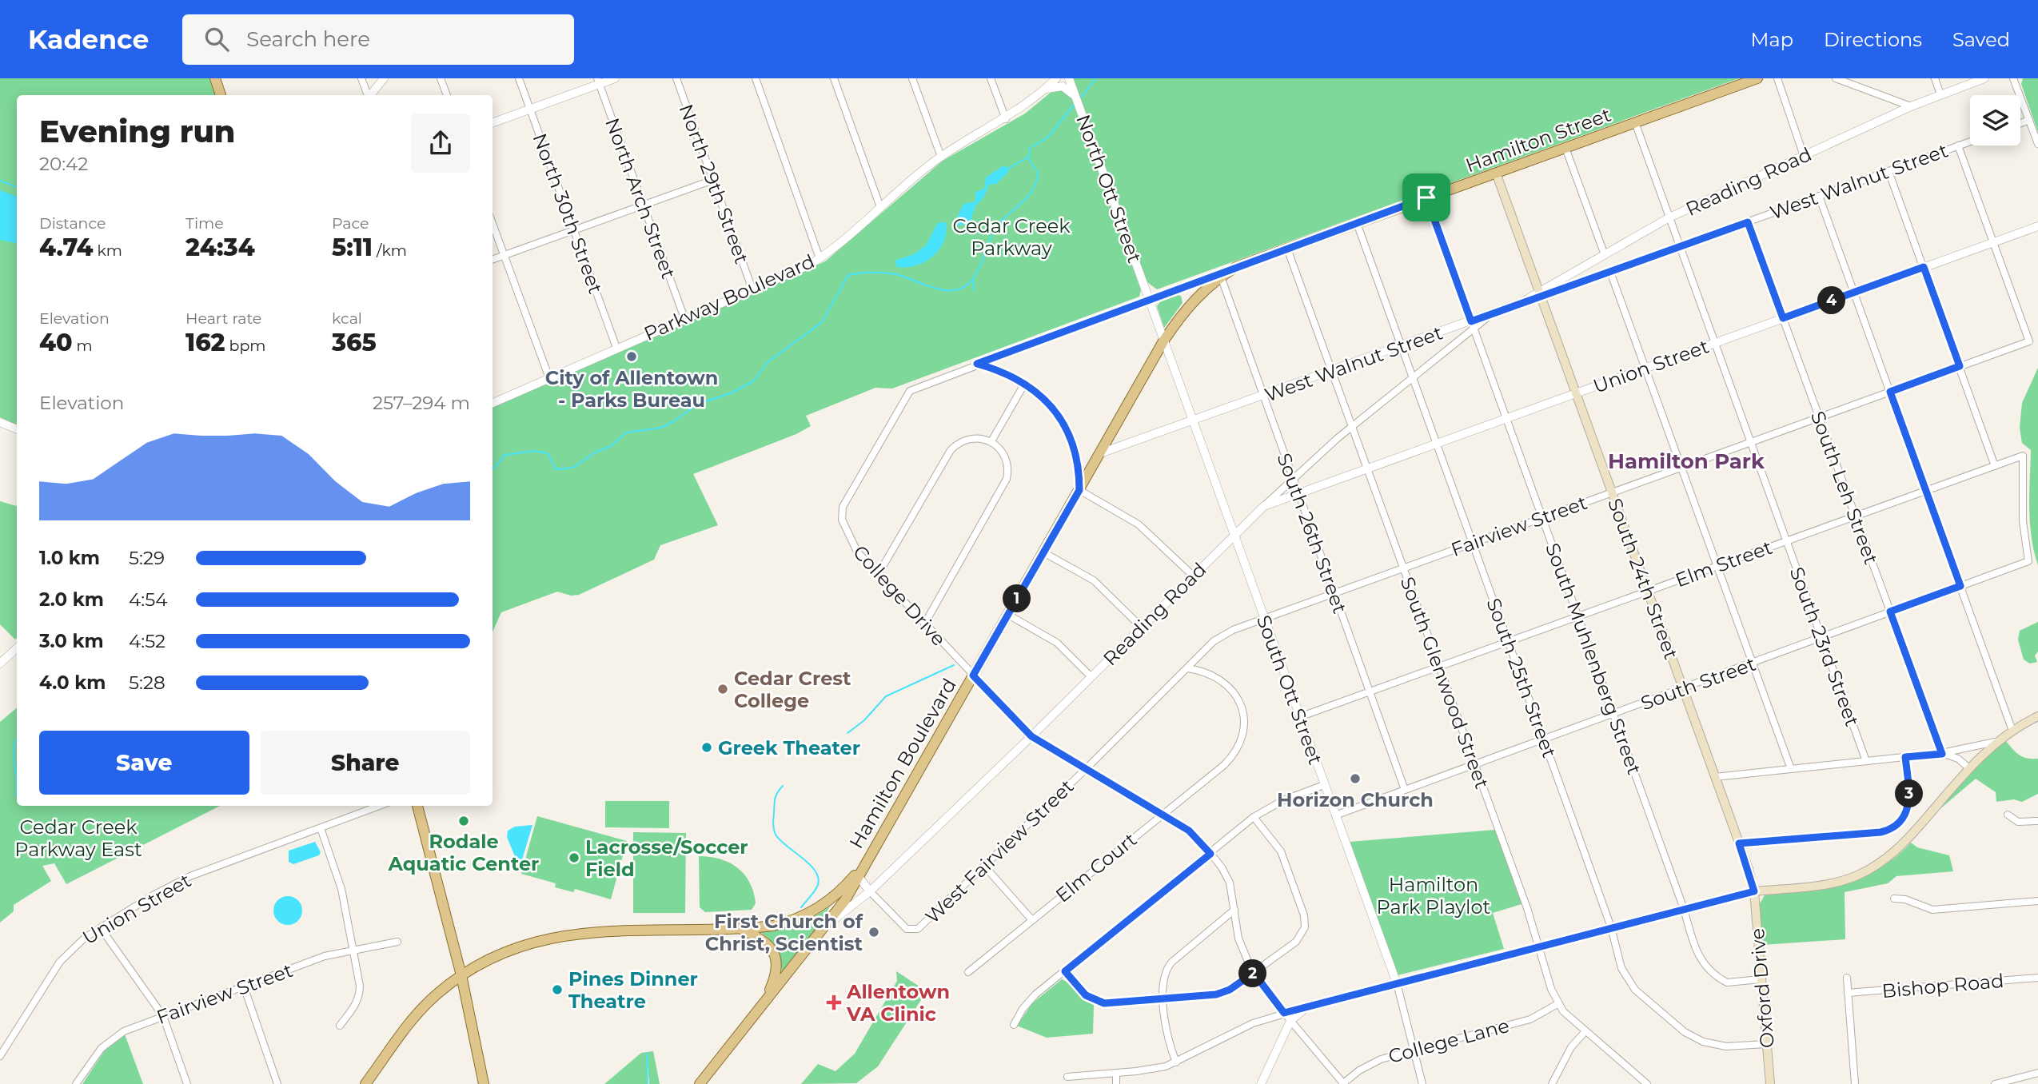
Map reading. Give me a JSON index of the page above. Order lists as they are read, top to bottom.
{
  "streets": {
    "main road": [
      "Hamilton Street",
      "South 24th Street",
      "Hamilton Boulevard",
      "Oxford Drive"
    ],
    "street": [
      "Reading Road",
      "West Walnut Street",
      "North 29th Street",
      "North Ott Street",
      "North Arch Street",
      "North 30th Street",
      "Parkway Boulevard",
      "Union Street",
      "South Leh Street",
      "Fairview Street",
      "South 26th Street",
      "Elm Street",
      "College Drive",
      "South 23rd Street",
      "South Muhlenberg Street",
      "South 25th Street",
      "South Glenwood Street",
      "South Street",
      "South Ott Street",
      "West Fairview Street",
      "Elm Court",
      "Bishop Road",
      "College Lane"
    ]
  },
  "crossings": [
    ["Hamilton Street", "North Ott Street"],
    ["Hamilton Street", "South 26th Street"],
    ["Hamilton Street", "South 24th Street"],
    ["Hamilton Street", "College Drive"],
    ["Hamilton Street", "South 23rd Street"],
    ["Hamilton Street", "South Muhlenberg Street"],
    ["Hamilton Street", "South 25th Street"],
    ["Hamilton Street", "South Glenwood Street"],
    ["Hamilton Street", "South Ott Street"],
    ["Hamilton Street", "Hamilton Boulevard"],
    ["Reading Road", "West Walnut Street"],
    ["Reading Road", "Union Street"],
    ["Reading Road", "South 26th Street"],
    ["Reading Road", "South 24th Street"],
    ["Reading Road", "College Drive"],
    ["Reading Road", "South 23rd Street"],
    ["Reading Road", "South Muhlenberg Street"],
    ["Reading Road", "South 25th Street"],
    ["Reading Road", "South Glenwood Street"],
    ["Reading Road", "South Ott Street"],
    ["Reading Road", "Hamilton Boulevard"],
    ["Reading Road", "West Fairview Street"],
    ["West Walnut Street", "South Leh Street"],
    ["West Walnut Street", "South 26th Street"],
    ["West Walnut Street", "South 24th Street"],
    ["West Walnut Street", "South 23rd Street"],
    ["West Walnut Street", "South Muhlenberg Street"],
    ["West Walnut Street", "South 25th Street"],
    ["West Walnut Street", "South Glenwood Street"],
    ["West Walnut Street", "South Ott Street"],
    ["West Walnut Street", "Hamilton Boulevard"],
    ["North 29th Street", "Parkway Boulevard"],
    ["North Ott Street", "South Ott Street"],
    ["North Arch Street", "Parkway Boulevard"],
    ["North 30th Street", "Parkway Boulevard"],
    ["Union Street", "South Leh Street"],
    ["Union Street", "Fairview Street"],
    ["Union Street", "South 26th Street"],
    ["Union Street", "South 24th Street"],
    ["Union Street", "South 23rd Street"],
    ["Union Street", "South Muhlenberg Street"],
    ["Union Street", "South 25th Street"],
    ["Union Street", "South Glenwood Street"],
    ["South Leh Street", "Fairview Street"],
    ["South Leh Street", "Elm Street"],
    ["South Leh Street", "South Street"],
    ["Fairview Street", "South 26th Street"],
    ["Fairview Street", "South 24th Street"],
    ["Fairview Street", "College Drive"],
    ["Fairview Street", "South 23rd Street"],
    ["Fairview Street", "South Muhlenberg Street"],
    ["Fairview Street", "South 25th Street"],
    ["Fairview Street", "South Glenwood Street"],
    ["Fairview Street", "South Ott Street"],
    ["Fairview Street", "West Fairview Street"],
    ["Fairview Street", "Elm Court"],
    ["South 26th Street", "Elm Street"],
    ["South 26th Street", "South Street"],
    ["South 26th Street", "Hamilton Boulevard"],
    ["Elm Street", "South 24th Street"],
    ["Elm Street", "South 23rd Street"],
    ["Elm Street", "South Muhlenberg Street"],
    ["Elm Street", "South 25th Street"],
    ["Elm Street", "South Glenwood Street"],
    ["Elm Street", "South Street"],
    ["Elm Street", "South Ott Street"],
    ["South 24th Street", "South Street"],
    ["South 24th Street", "Oxford Drive"],
    ["College Drive", "Hamilton Boulevard"],
    ["College Drive", "West Fairview Street"],
    ["College Drive", "Elm Court"],
    ["College Drive", "College Lane"],
    ["South 23rd Street", "South Street"],
    ["South Muhlenberg Street", "South Street"],
    ["South Muhlenberg Street", "Oxford Drive"],
    ["South 25th Street", "South Street"],
    ["South 25th Street", "Oxford Drive"],
    ["South Glenwood Street", "South Street"],
    ["South Glenwood Street", "College Lane"],
    ["South Street", "South Ott Street"],
    ["South Ott Street", "Hamilton Boulevard"],
    ["South Ott Street", "College Lane"]
  ],
  "districts": ["Hamilton Park"],
  "parks": ["Cedar Creek Parkway", "Cedar Creek Parkway East", "Hamilton Park Playlot"],
  "places": {
    "other": [
      "City of Allentown - Parks Bureau",
      "Cedar Crest College",
      "Greek Theater",
      "Horizon Church",
      "Rodale Aquatic Center",
      "Lacrosse/Soccer Field",
      "First Church of Christ, Scientist",
      "Pines Dinner Theatre"
    ],
    "health": ["Allentown VA Clinic"]
  },
  "page": {
    "header": "Kadence",
    "search": "Search here",
    "nav": ["Map", "Directions", "Saved"],
    "heading": ["Evening run", "20:42"],
    "stats": [
      ["Distance", "4.74 km"],
      ["Time", "24:34"],
      ["Pace", "5:11 /km"],
      ["Elevation", "40 m"],
      ["Heart rate", "162 bpm"],
      ["kcal", "365"]
    ],
    "pins": [
      "4",
      "1",
      "3",
      "2"
    ],
    "chart": ["Elevation", "257–294 m"],
    "list": [
      {
        "name": "1.0 km",
        "note": "5:29"
      },
      {
        "name": "2.0 km",
        "note": "4:54"
      },
      {
        "name": "3.0 km",
        "note": "4:52"
      },
      {
        "name": "4.0 km",
        "note": "5:28"
      }
    ],
    "buttons": ["Save", "Share"]
  }
}
